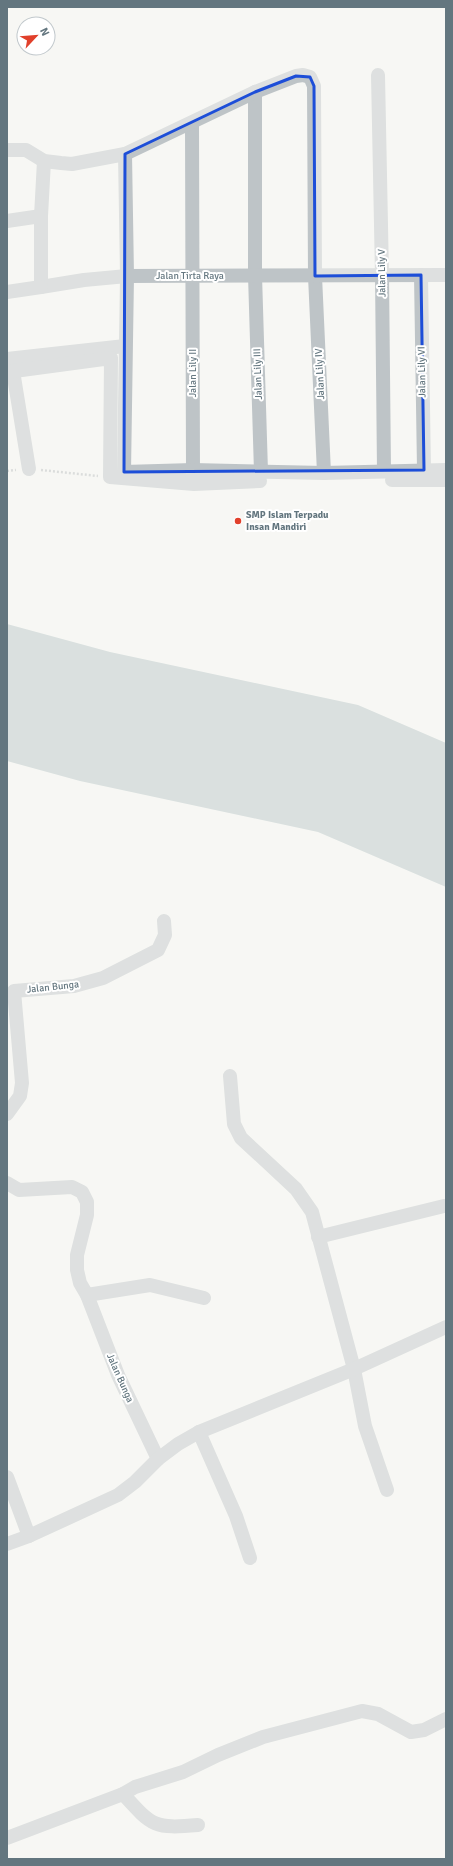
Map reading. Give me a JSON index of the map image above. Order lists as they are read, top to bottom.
{
  "streets": {
    "street": [
      "Jalan Lily V",
      "Jalan Tirta Raya",
      "Jalan Lily VI",
      "Jalan Lily II",
      "Jalan Lily III",
      "Jalan Lily IV",
      "Jalan Bunga"
    ]
  },
  "crossings": [
    ["Jalan Lily V", "Jalan Tirta Raya"],
    ["Jalan Tirta Raya", "Jalan Lily VI"],
    ["Jalan Tirta Raya", "Jalan Lily II"],
    ["Jalan Tirta Raya", "Jalan Lily III"],
    ["Jalan Tirta Raya", "Jalan Lily IV"],
    ["Jalan Lily III", "Jalan Lily IV"]
  ],
  "places": ["SMP Islam Terpadu Insan Mandiri"],
  "north": "top right"
}
